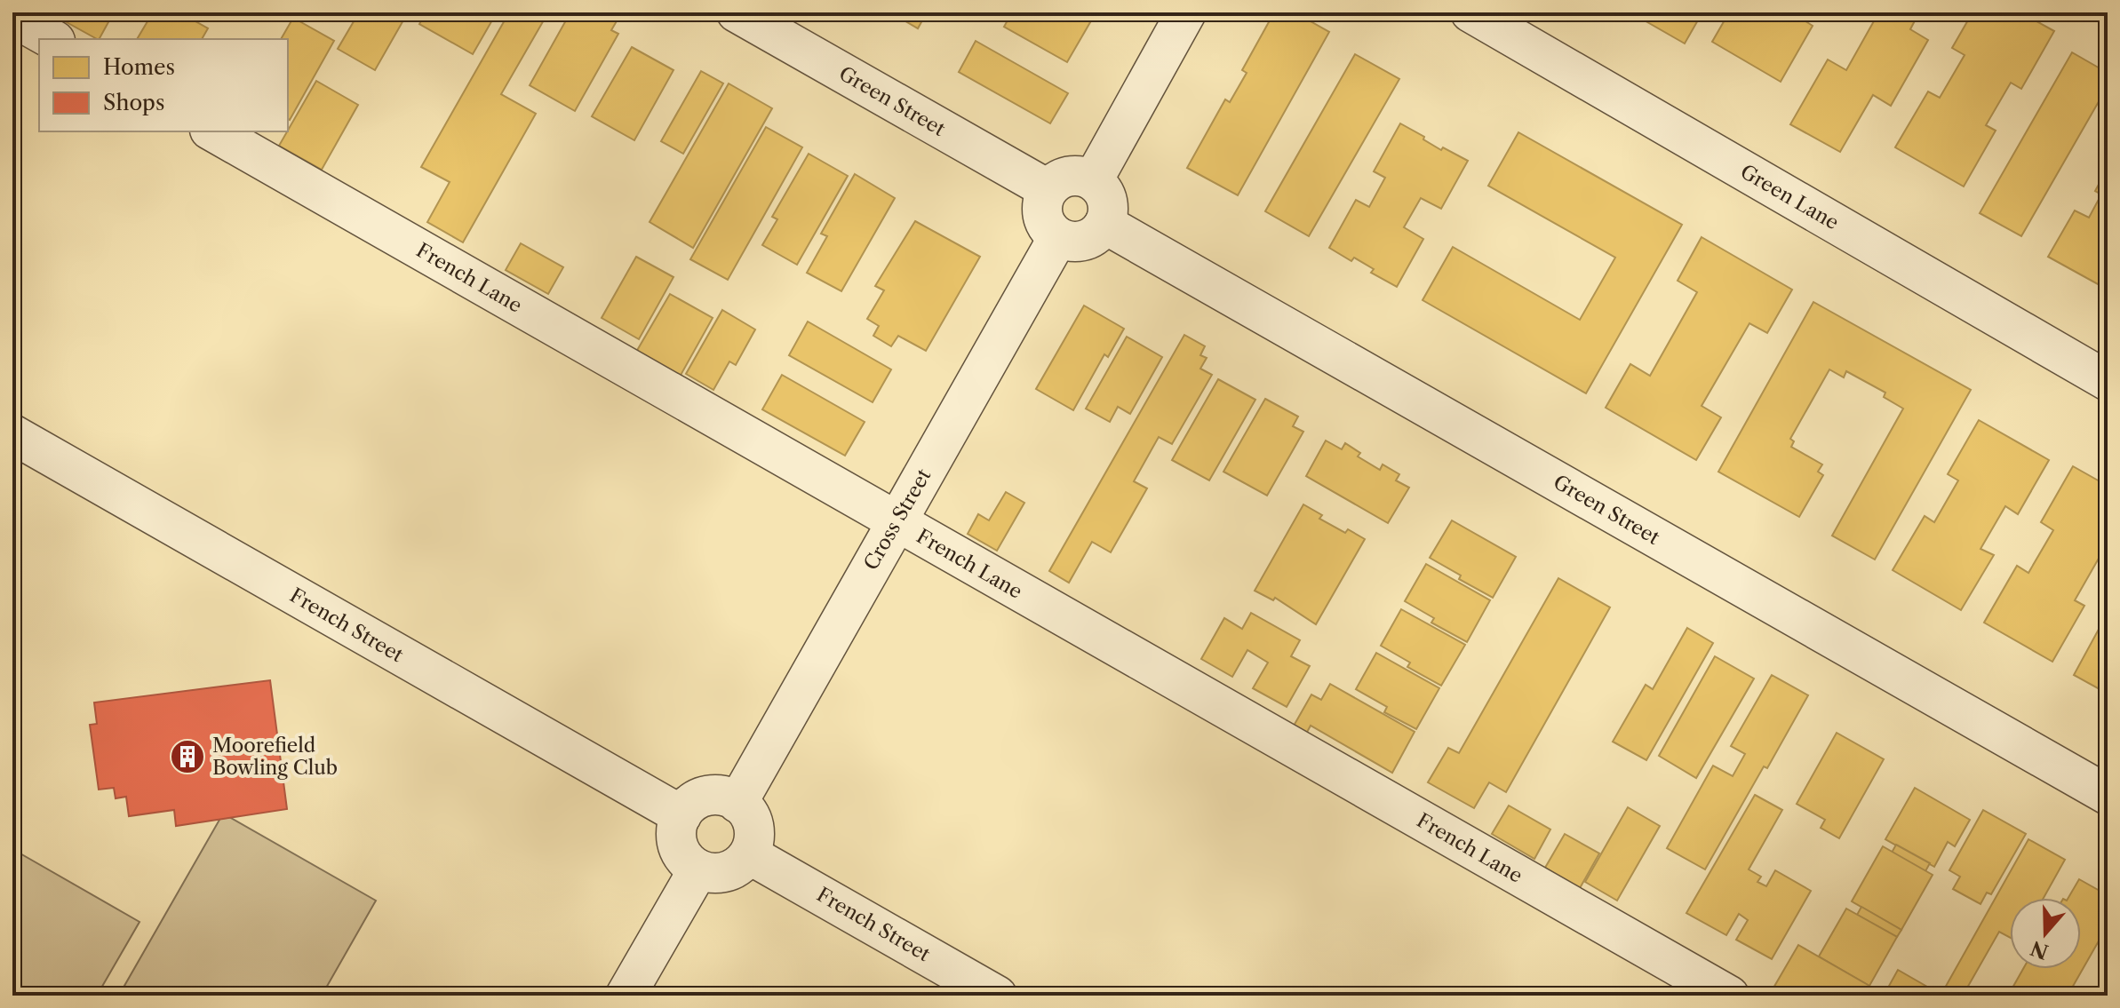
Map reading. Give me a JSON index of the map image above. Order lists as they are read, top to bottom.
{
  "streets": {
    "street": [
      "Green Street",
      "Green Lane",
      "French Lane",
      "Cross Street",
      "French Street"
    ]
  },
  "crossings": [
    ["Green Street", "Cross Street"],
    ["French Lane", "Cross Street"],
    ["Cross Street", "French Street"]
  ],
  "places": {
    "building": ["Moorefield Bowling Club"]
  },
  "legend": ["Homes", "Shops"],
  "north": "bottom"
}
